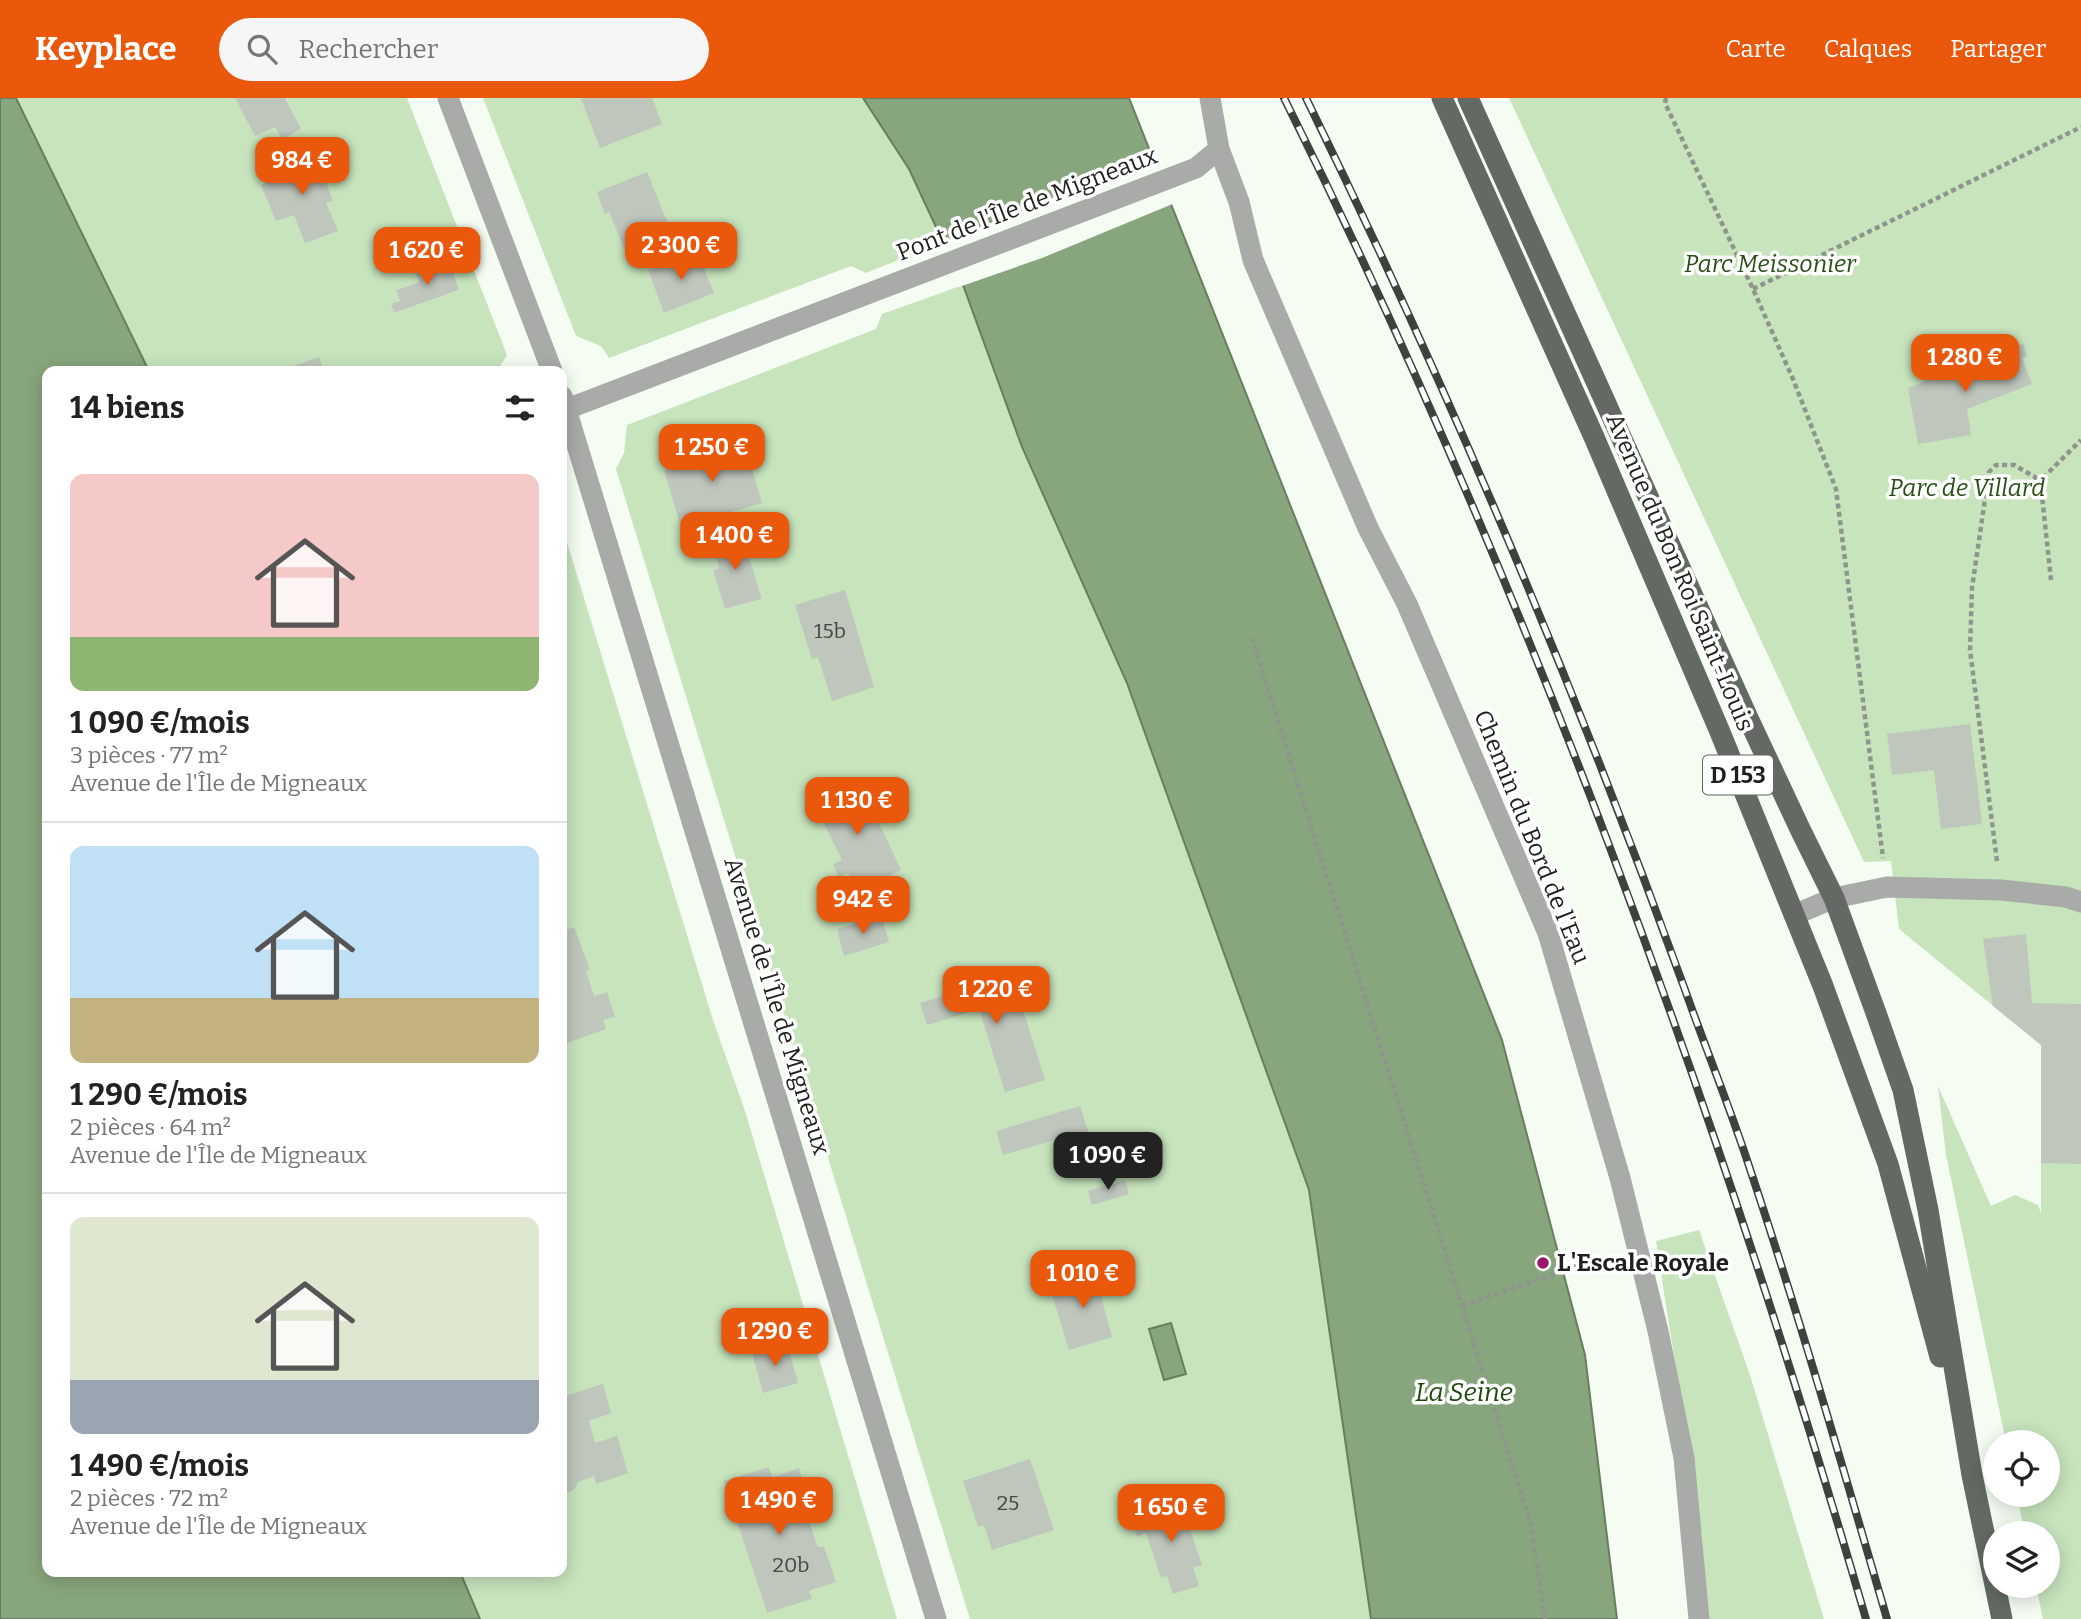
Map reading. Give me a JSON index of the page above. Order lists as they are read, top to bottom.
{
  "streets": {
    "main road": ["Avenue du Bon Roi Saint-Louis", "D 153"],
    "street": ["Pont de l'Île de Migneaux", "Chemin du Bord de l'Eau", "Avenue de l'Île de Migneaux"]
  },
  "crossings": [
    ["Pont de l'Île de Migneaux", "Chemin du Bord de l'Eau"],
    ["Pont de l'Île de Migneaux", "Avenue de l'Île de Migneaux"]
  ],
  "water": ["La Seine"],
  "parks": ["Parc Meissonier", "Parc de Villard"],
  "places": ["L'Escale Royale"],
  "house_numbers": ["15b", "25", "20b"],
  "page": {
    "header": "Keyplace",
    "search": "Rechercher",
    "nav": ["Carte", "Calques", "Partager"],
    "price": [
      "984 €",
      "2 300 €",
      "1 620 €",
      "1 280 €",
      "1 250 €",
      "1 400 €",
      "1 130 €",
      "942 €",
      "1 220 €",
      "1 090 €",
      "1 010 €",
      "1 290 €",
      "1 490 €",
      "1 650 €"
    ],
    "heading": "14 biens",
    "list": [
      {
        "name": "1 090 €/mois",
        "note": "3 pièces · 77 m² · Avenue de l'Île de Migneaux"
      },
      {
        "name": "1 290 €/mois",
        "note": "2 pièces · 64 m² · Avenue de l'Île de Migneaux"
      },
      {
        "name": "1 490 €/mois",
        "note": "2 pièces · 72 m² · Avenue de l'Île de Migneaux"
      }
    ]
  }
}
